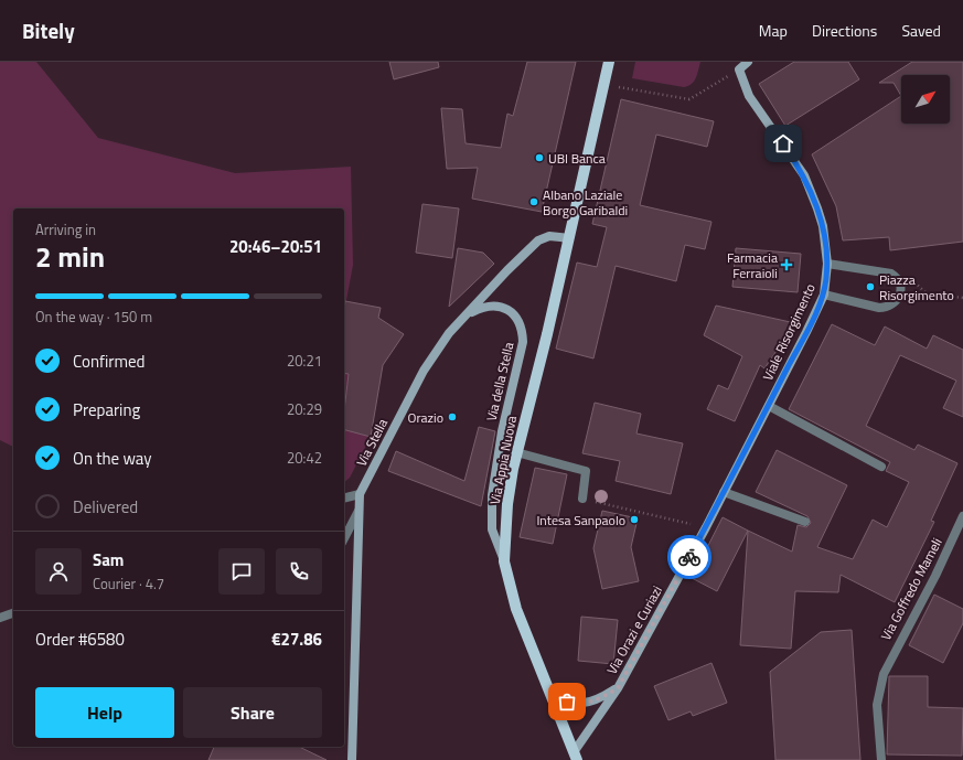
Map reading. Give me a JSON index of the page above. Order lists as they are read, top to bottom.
{
  "streets": {
    "main road": ["Via Appia Nuova"],
    "street": [
      "Viale Risorgimento",
      "Via della Stella",
      "Via Stella",
      "Via Goffredo Mameli",
      "Via Orazi e Curiazi"
    ]
  },
  "crossings": [
    ["Viale Risorgimento", "Via Orazi e Curiazi"],
    ["Via della Stella", "Via Stella"],
    ["Via della Stella", "Via Appia Nuova"],
    ["Via Appia Nuova", "Via Orazi e Curiazi"]
  ],
  "places": {
    "other": [
      "UBI Banca",
      "Albano Laziale Borgo Garibaldi",
      "Piazza Risorgimento",
      "Orazio",
      "Intesa Sanpaolo"
    ],
    "health": ["Farmacia Ferraioli"]
  },
  "north": "top right",
  "page": {
    "header": "Bitely",
    "nav": ["Map", "Directions", "Saved"],
    "heading": ["2 min", "Arriving in", "20:46–20:51"],
    "panel": [
      "Sam",
      "Courier · 4.7",
      "Order #6580",
      "€27.86"
    ],
    "bar": "On the way · 150 m",
    "list": [
      ["Confirmed", "20:21"],
      ["Preparing", "20:29"],
      ["On the way", "20:42"],
      "Delivered"
    ],
    "buttons": ["Help", "Share"]
  }
}
